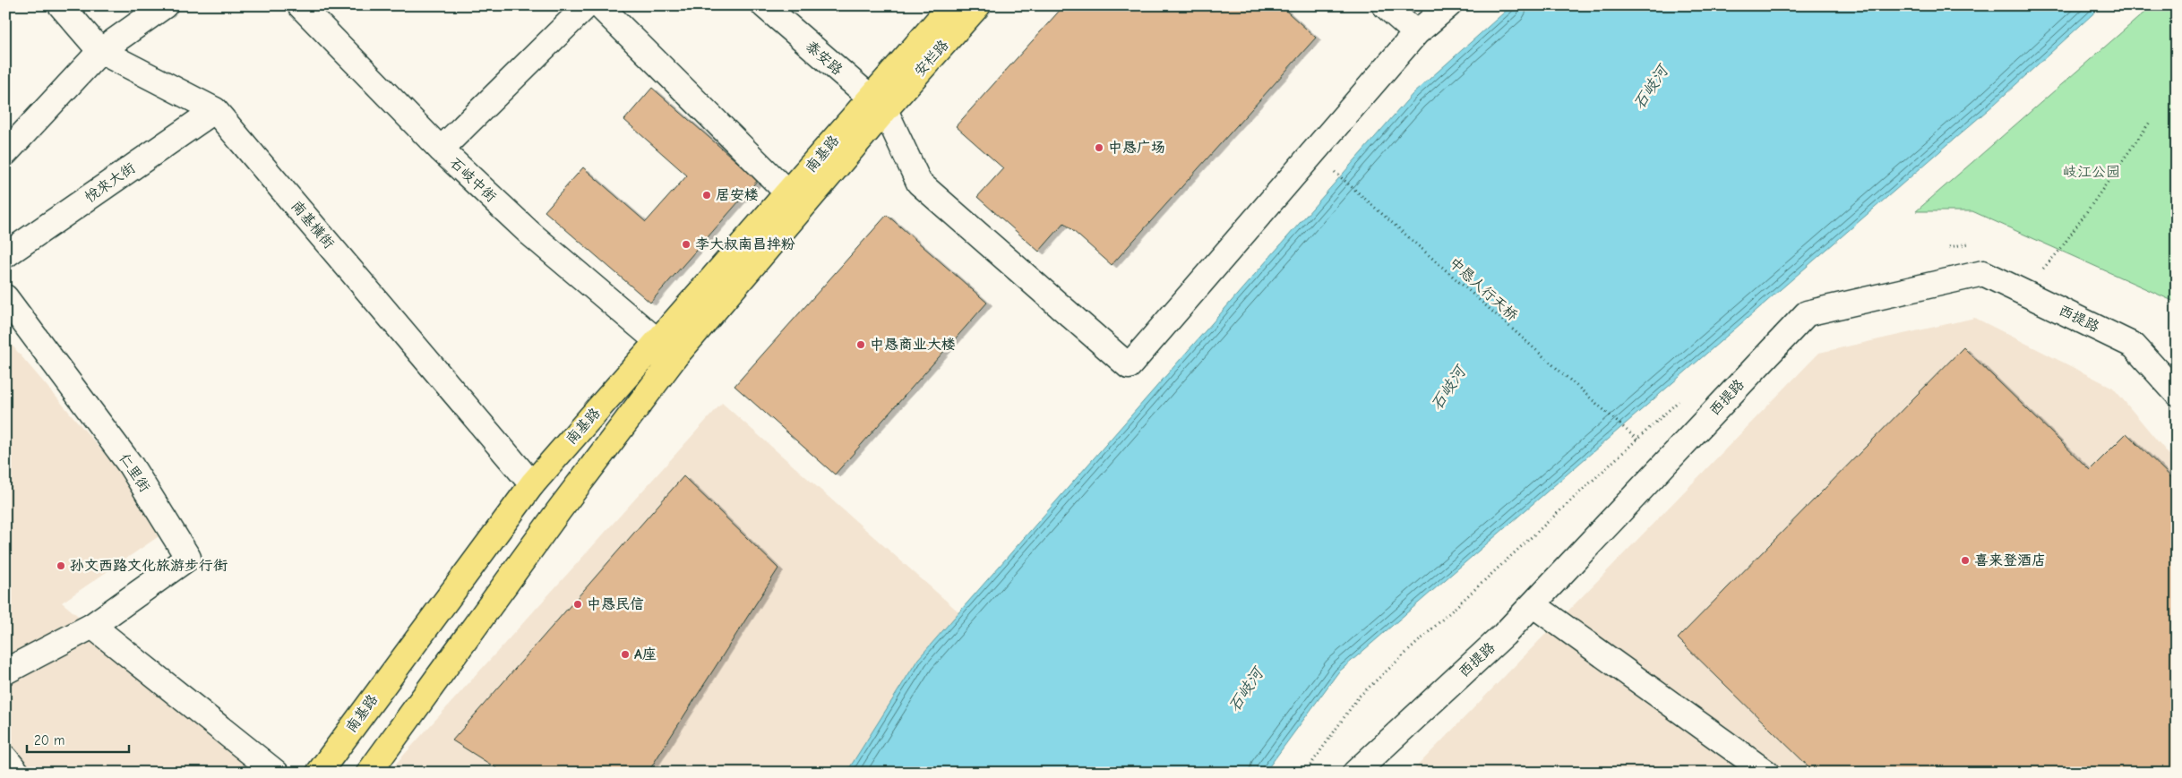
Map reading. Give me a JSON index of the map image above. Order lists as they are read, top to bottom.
{
  "streets": {
    "main road": ["安栏路", "南基路"],
    "street": [
      "泰安路",
      "石岐中街",
      "悅來大街",
      "南基橫街",
      "西提路",
      "仁里街"
    ],
    "path": ["中恳人行天桥"]
  },
  "crossings": [
    ["泰安路", "安栏路"],
    ["泰安路", "南基路"],
    ["安栏路", "南基路"],
    ["南基路", "石岐中街"],
    ["南基路", "南基橫街"],
    ["悅來大街", "南基橫街"]
  ],
  "water": ["石岐河"],
  "parks": ["岐江公园"],
  "places": [
    "中恳广场",
    "居安楼",
    "李大叔南昌拌粉",
    "中恳商业大楼",
    "喜来登酒店",
    "孙文西路文化旅游步行街",
    "中恳民信",
    "A座"
  ],
  "scale_bar": "20 m"
}
